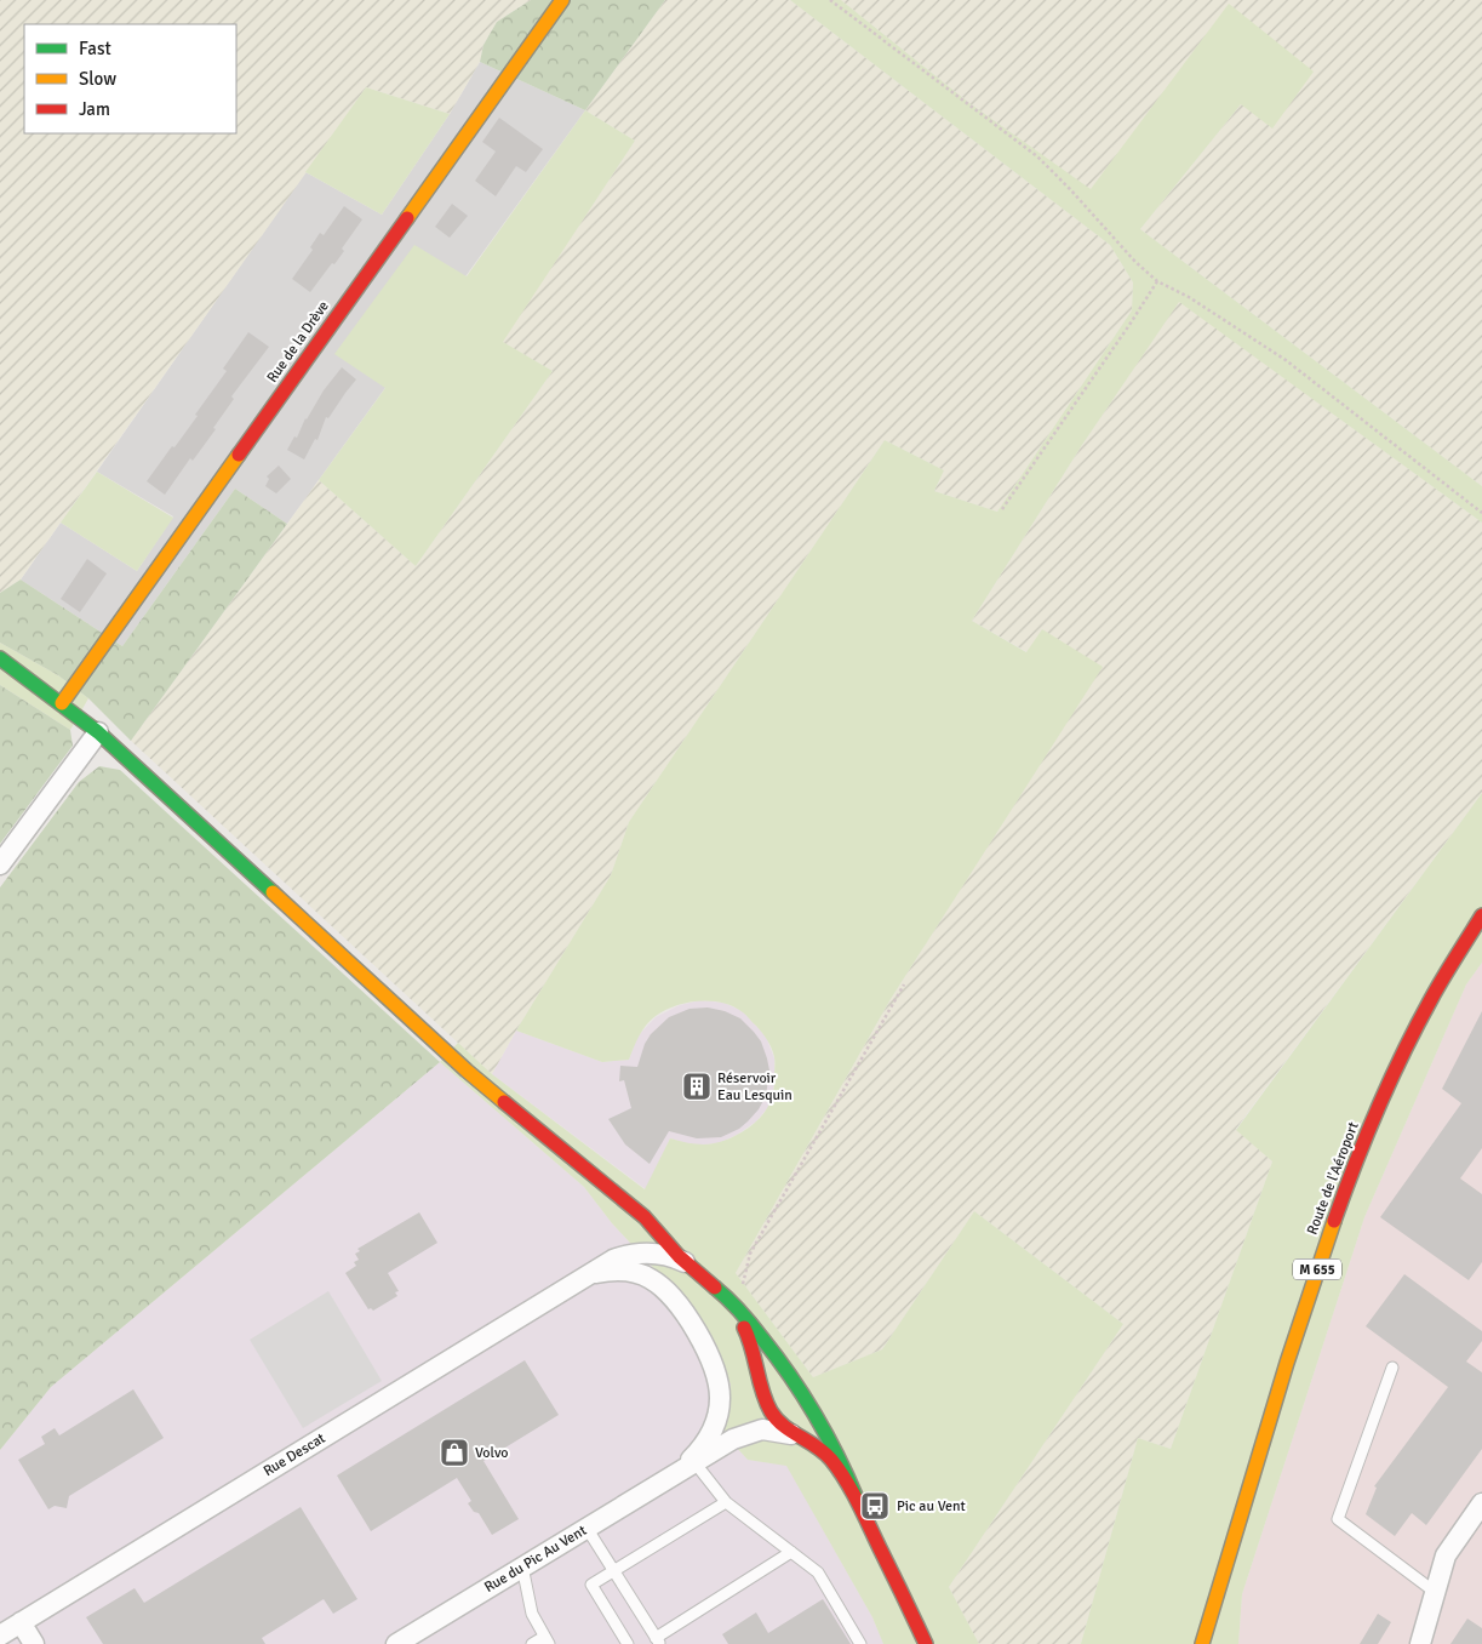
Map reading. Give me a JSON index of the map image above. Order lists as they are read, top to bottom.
{
  "streets": {
    "street": [
      "Rue de la Drève",
      "Route de l'Aéroport",
      "M 655",
      "Rue Descat",
      "Rue du Pic Au Vent"
    ]
  },
  "crossings": [
    ["Rue Descat", "Rue du Pic Au Vent"]
  ],
  "places": {
    "building": ["Réservoir Eau Lesquin"],
    "shop": ["Volvo"],
    "bus stop": ["Pic au Vent"]
  },
  "legend": ["Fast", "Slow", "Jam"]
}
